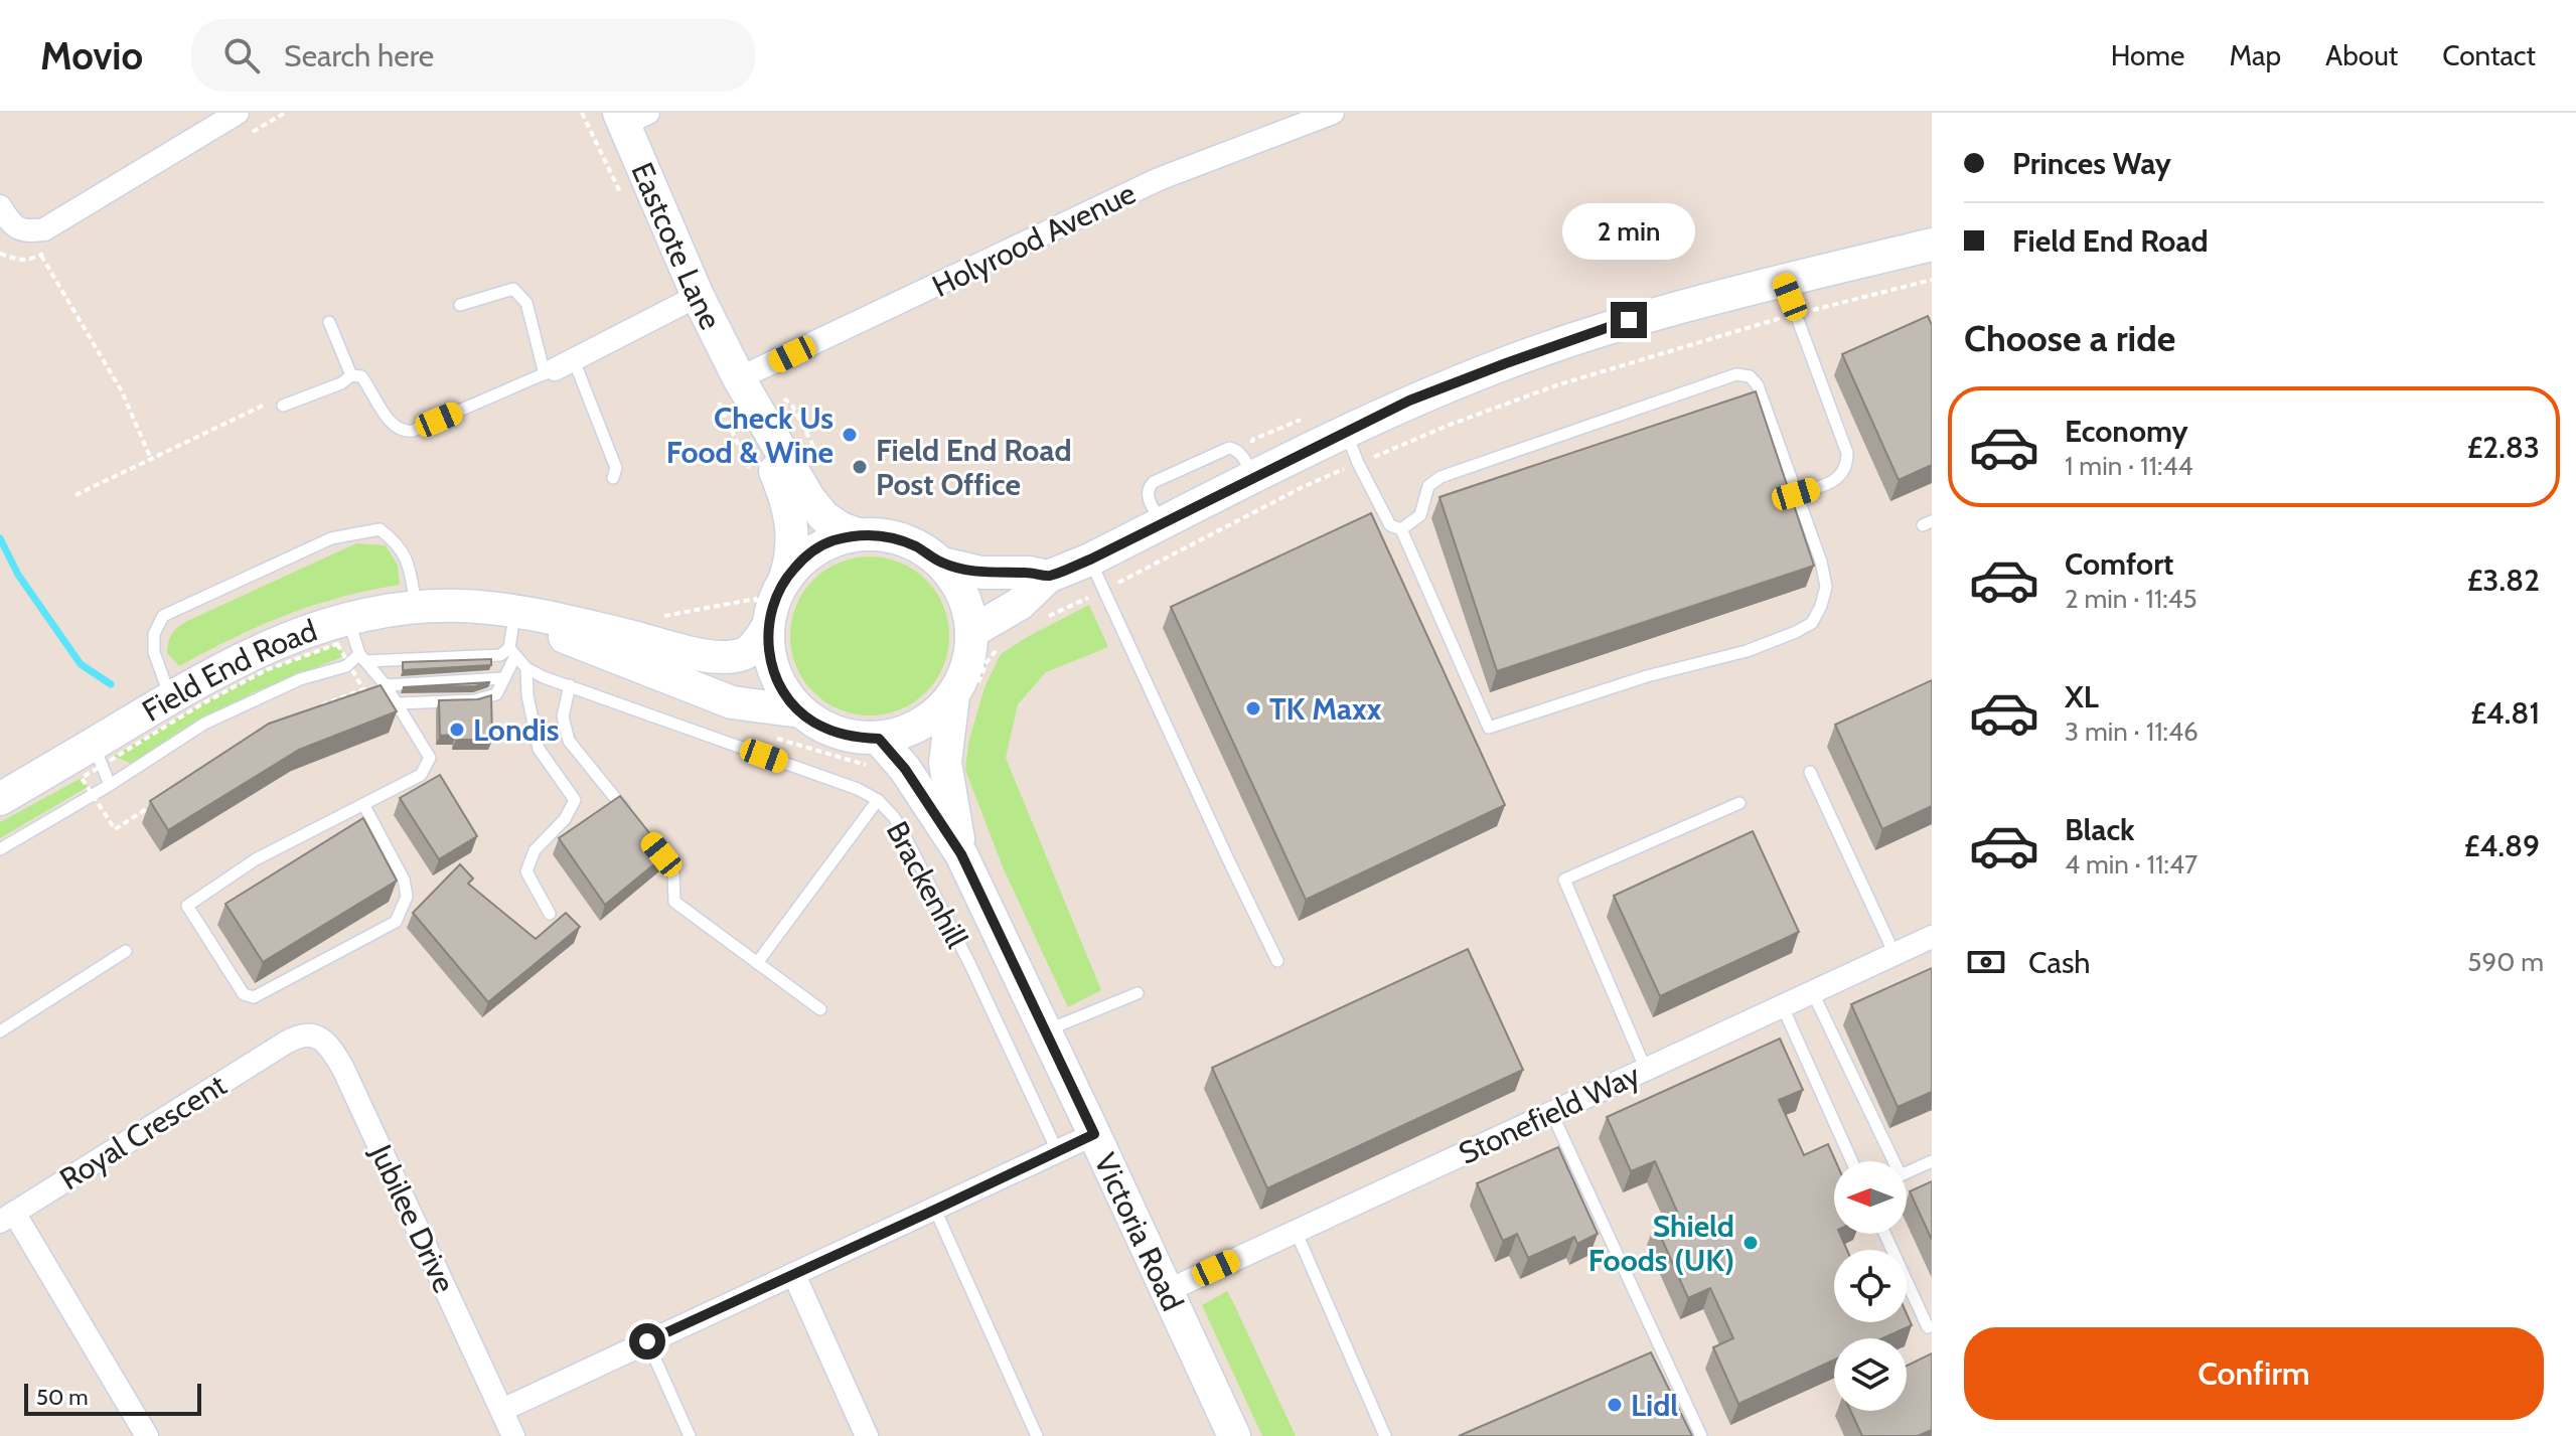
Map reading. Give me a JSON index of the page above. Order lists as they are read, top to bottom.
{
  "streets": {
    "street": [
      "Holyrood Avenue",
      "Eastcote Lane",
      "Field End Road",
      "Stonefield Way",
      "Royal Crescent",
      "Jubilee Drive",
      "Victoria Road"
    ],
    "lane": ["Brackenhill"]
  },
  "crossings": [
    ["Holyrood Avenue", "Eastcote Lane"],
    ["Field End Road", "Brackenhill"],
    ["Stonefield Way", "Victoria Road"],
    ["Royal Crescent", "Jubilee Drive"]
  ],
  "places": [
    "Check Us Food & Wine",
    "Field End Road Post Office",
    "TK Maxx",
    "Londis",
    "Shield Foods (UK)",
    "Lidl"
  ],
  "scale_bar": "50 m",
  "north": "left",
  "page": {
    "header": "Movio",
    "search": "Search here",
    "nav": [
      "Home",
      "Map",
      "About",
      "Contact"
    ],
    "banner": ["Princes Way", "Field End Road"],
    "bubble": "2 min",
    "heading": "Choose a ride",
    "list": [
      {
        "name": "Economy",
        "note": "1 min · 11:44",
        "value": "£2.83"
      },
      {
        "name": "Comfort",
        "note": "2 min · 11:45",
        "value": "£3.82"
      },
      {
        "name": "XL",
        "note": "3 min · 11:46",
        "value": "£4.81"
      },
      {
        "name": "Black",
        "note": "4 min · 11:47",
        "value": "£4.89"
      }
    ],
    "pay": ["Cash", "590 m"],
    "buttons": "Confirm",
    "scale": "50 m"
  }
}
